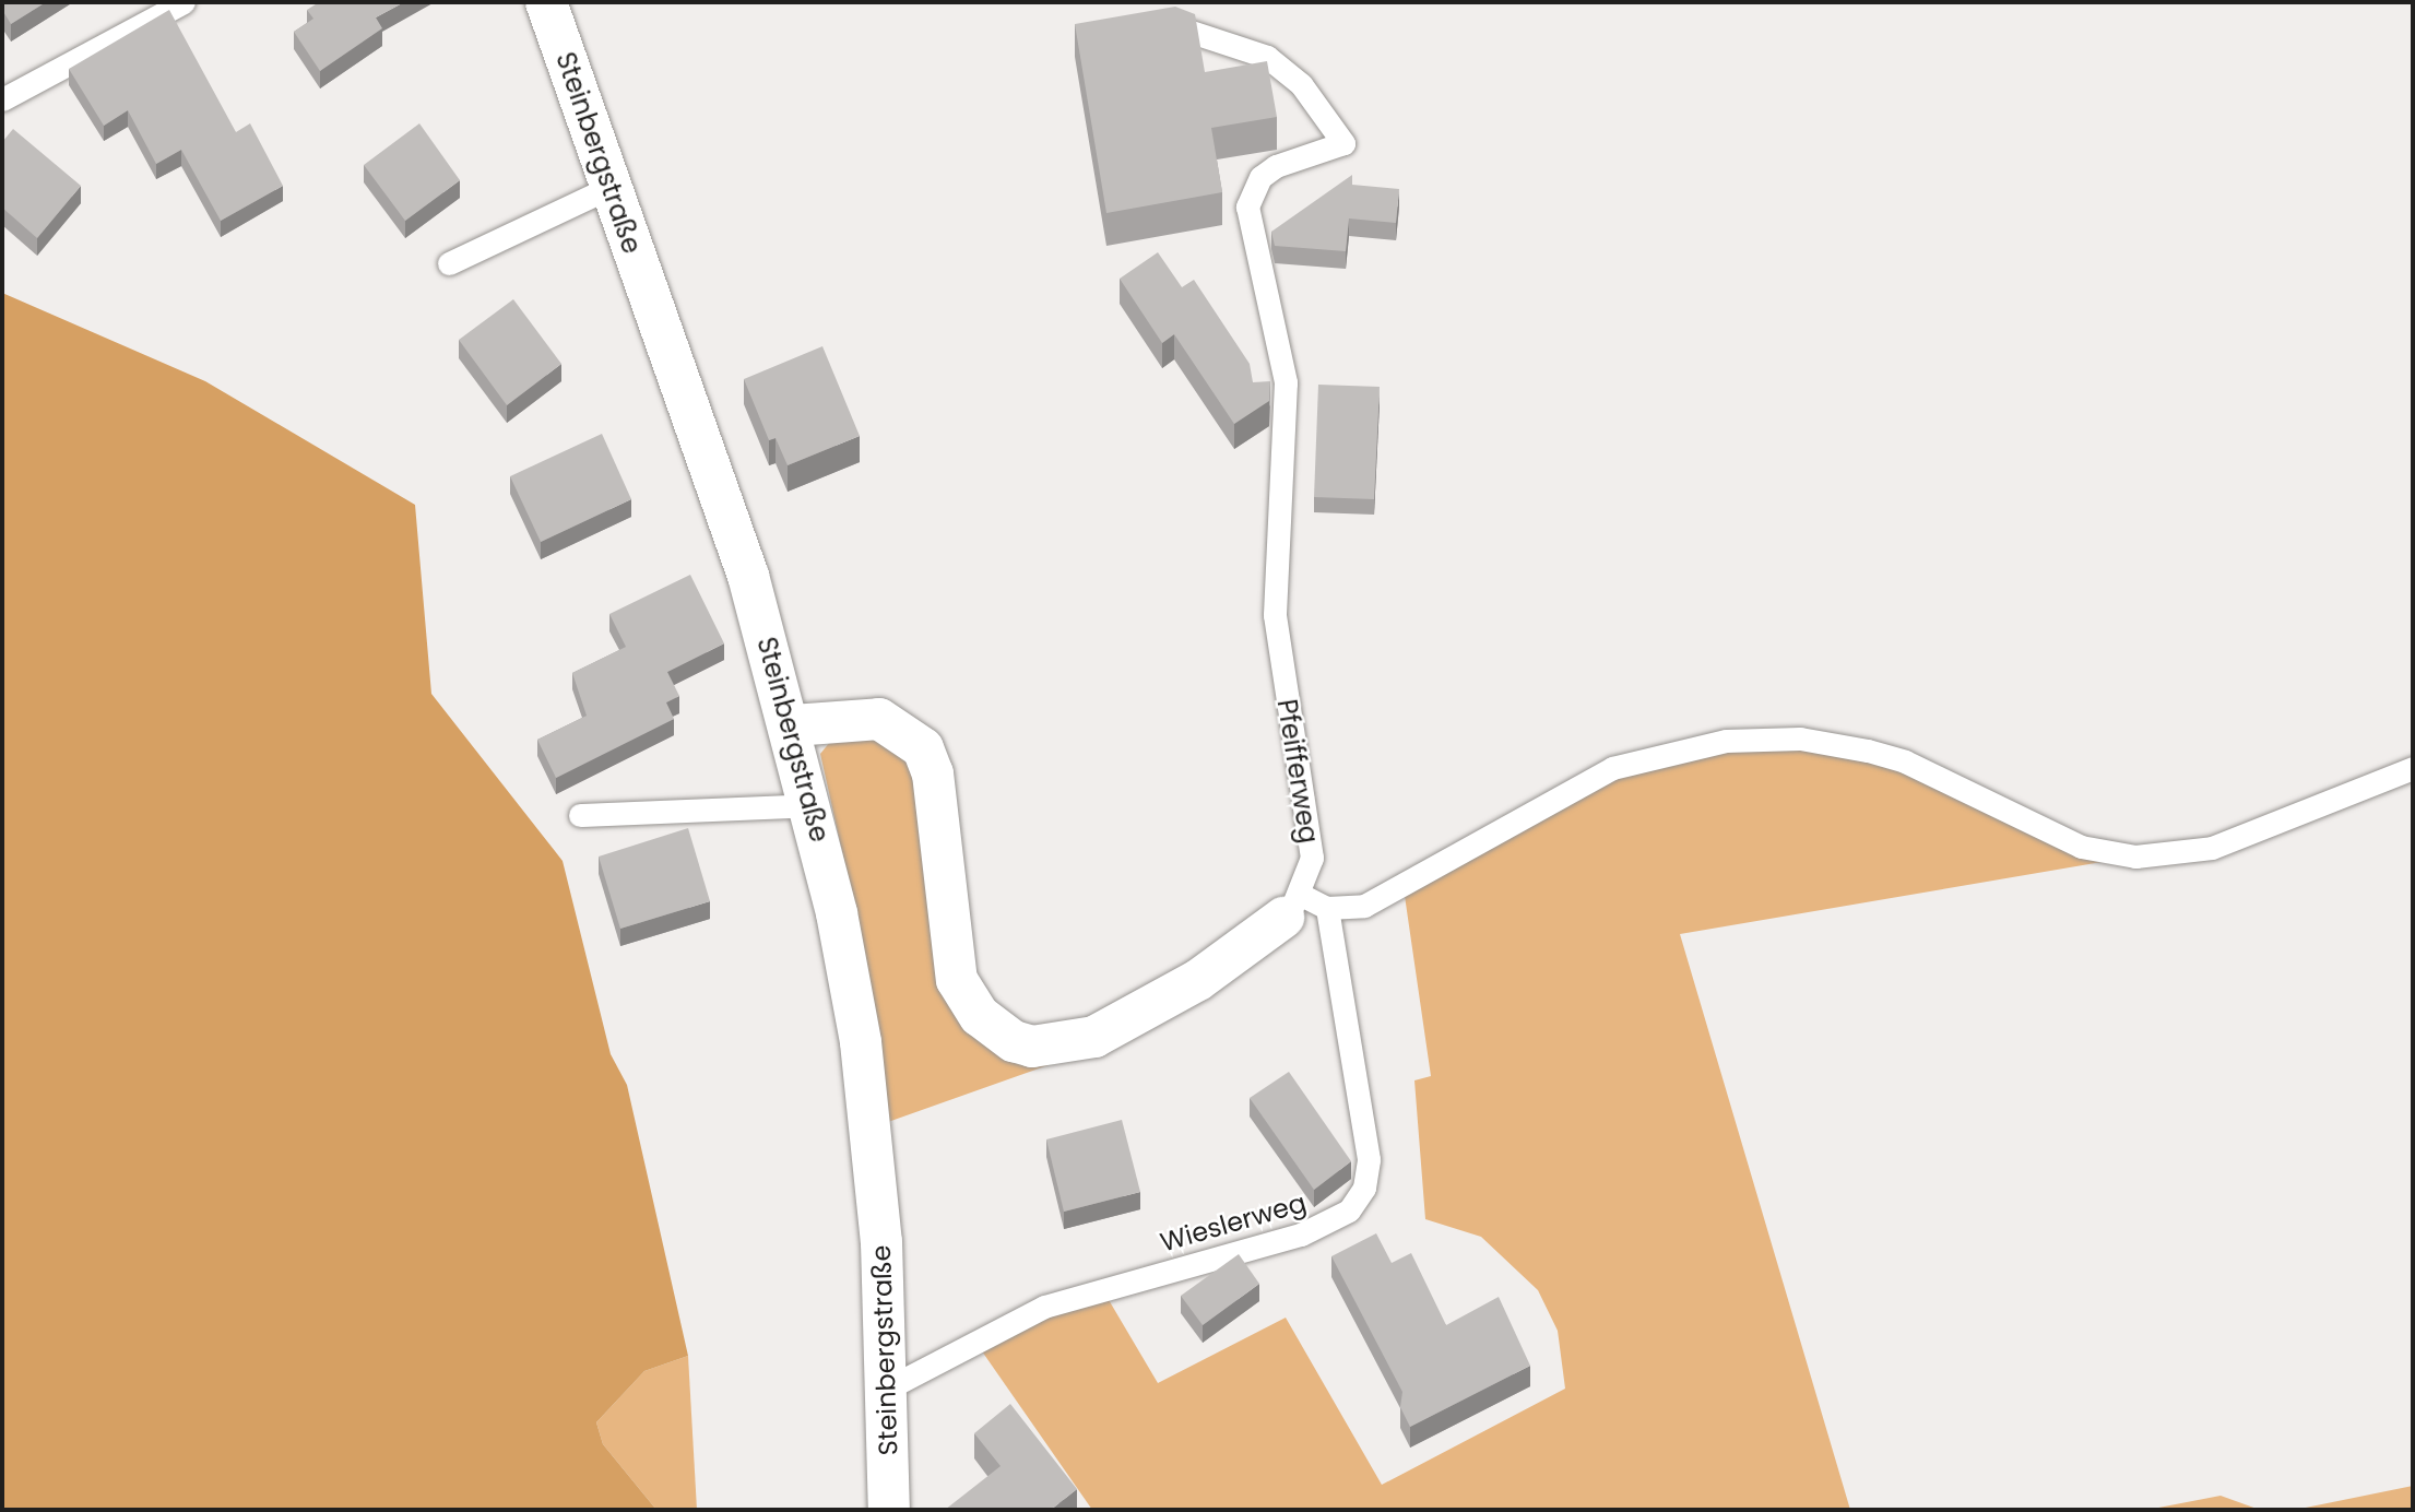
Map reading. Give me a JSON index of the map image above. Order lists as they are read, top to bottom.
{
  "streets": {
    "street": ["Steinbergstraße"],
    "lane": ["Pfeifferweg", "Wieslerweg"]
  },
  "crossings": [
    ["Steinbergstraße", "Wieslerweg"]
  ]
}
